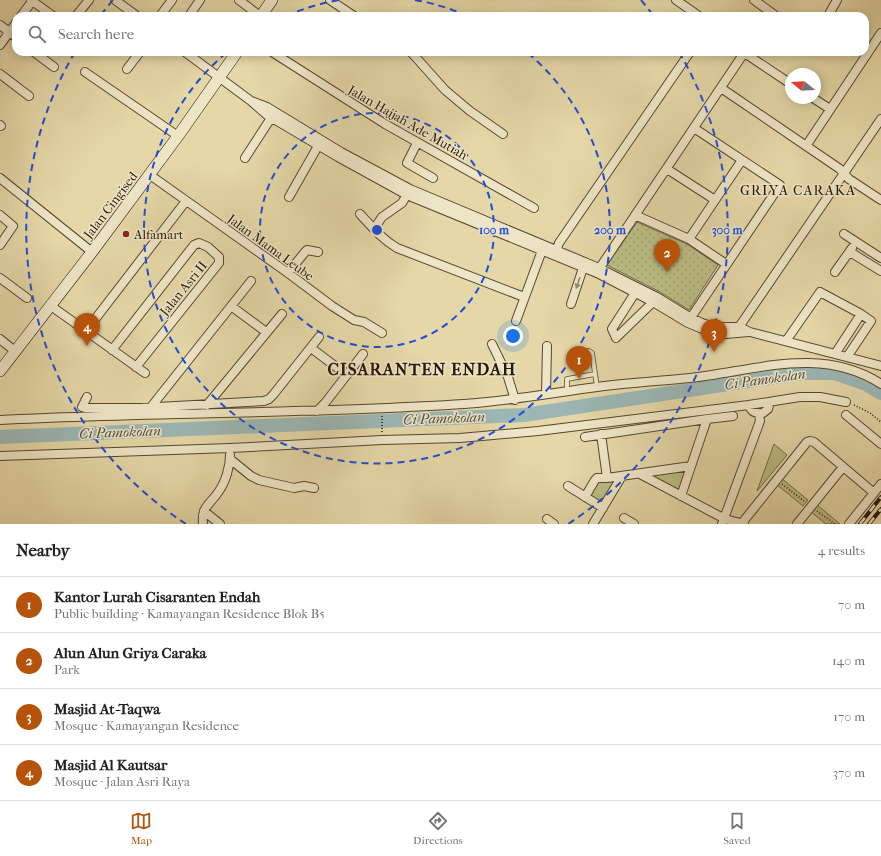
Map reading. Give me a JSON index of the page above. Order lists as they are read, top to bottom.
{
  "streets": {
    "main road": ["Jalan Cingised"],
    "street": ["Jalan Hajjah Ade Mutiah", "Jalan Mama Leube", "Jalan Asri II"]
  },
  "crossings": [
    ["Jalan Cingised", "Jalan Mama Leube"]
  ],
  "districts": ["GRIYA CARAKA", "CISARANTEN ENDAH"],
  "water": ["Ci Pamokolan"],
  "places": ["Alfamart"],
  "north": "left",
  "page": {
    "search": "Search here",
    "pins": [
      "2",
      "4",
      "3",
      "1"
    ],
    "heading": ["Nearby", "4 results"],
    "list": [
      {
        "mark": "1",
        "name": "Kantor Lurah Cisaranten Endah",
        "note": "Public building · Kamayangan Residence Blok B5",
        "value": "70 m"
      },
      {
        "mark": "2",
        "name": "Alun Alun Griya Caraka",
        "note": "Park",
        "value": "140 m"
      },
      {
        "mark": "3",
        "name": "Masjid At-Taqwa",
        "note": "Mosque · Kamayangan Residence",
        "value": "170 m"
      },
      {
        "mark": "4",
        "name": "Masjid Al Kautsar",
        "note": "Mosque · Jalan Asri Raya",
        "value": "370 m"
      }
    ],
    "nav": ["Map", "Directions", "Saved"]
  },
  "rings": ["100 m", "200 m", "300 m"]
}
